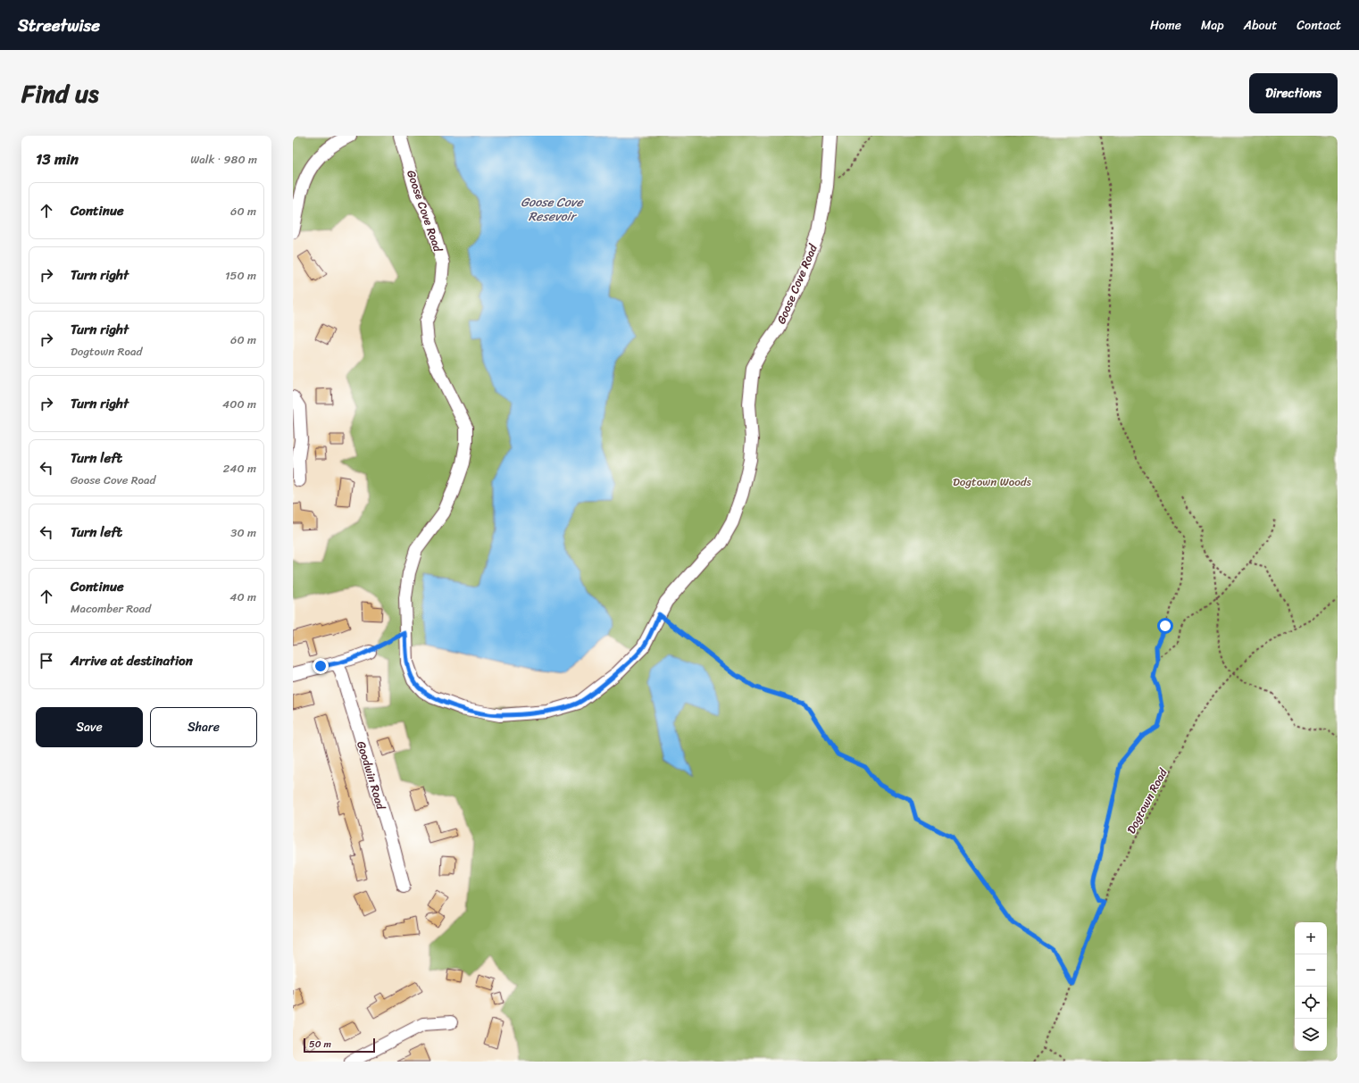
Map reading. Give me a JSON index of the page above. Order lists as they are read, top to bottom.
{
  "streets": {
    "street": ["Goose Cove Road", "Goodwin Road"],
    "path": ["Dogtown Road"]
  },
  "water": ["Goose Cove Resevoir"],
  "parks": ["Dogtown Woods"],
  "scale_bar": "50 m",
  "page": {
    "header": "Streetwise",
    "nav": [
      "Home",
      "Map",
      "About",
      "Contact"
    ],
    "title": "Find us",
    "buttons": [
      "Directions",
      ["Save", "Share"]
    ],
    "heading": ["13 min", "Walk · 980 m"],
    "list": [
      ["Continue", "60 m"],
      ["Turn right", "150 m"],
      ["Turn right", "Dogtown Road", "60 m"],
      ["Turn right", "400 m"],
      ["Turn left", "Goose Cove Road", "240 m"],
      ["Turn left", "30 m"],
      ["Continue", "Macomber Road", "40 m"],
      "Arrive at destination"
    ],
    "map_buttons": ["+", "−"],
    "scale": "50 m"
  }
}
